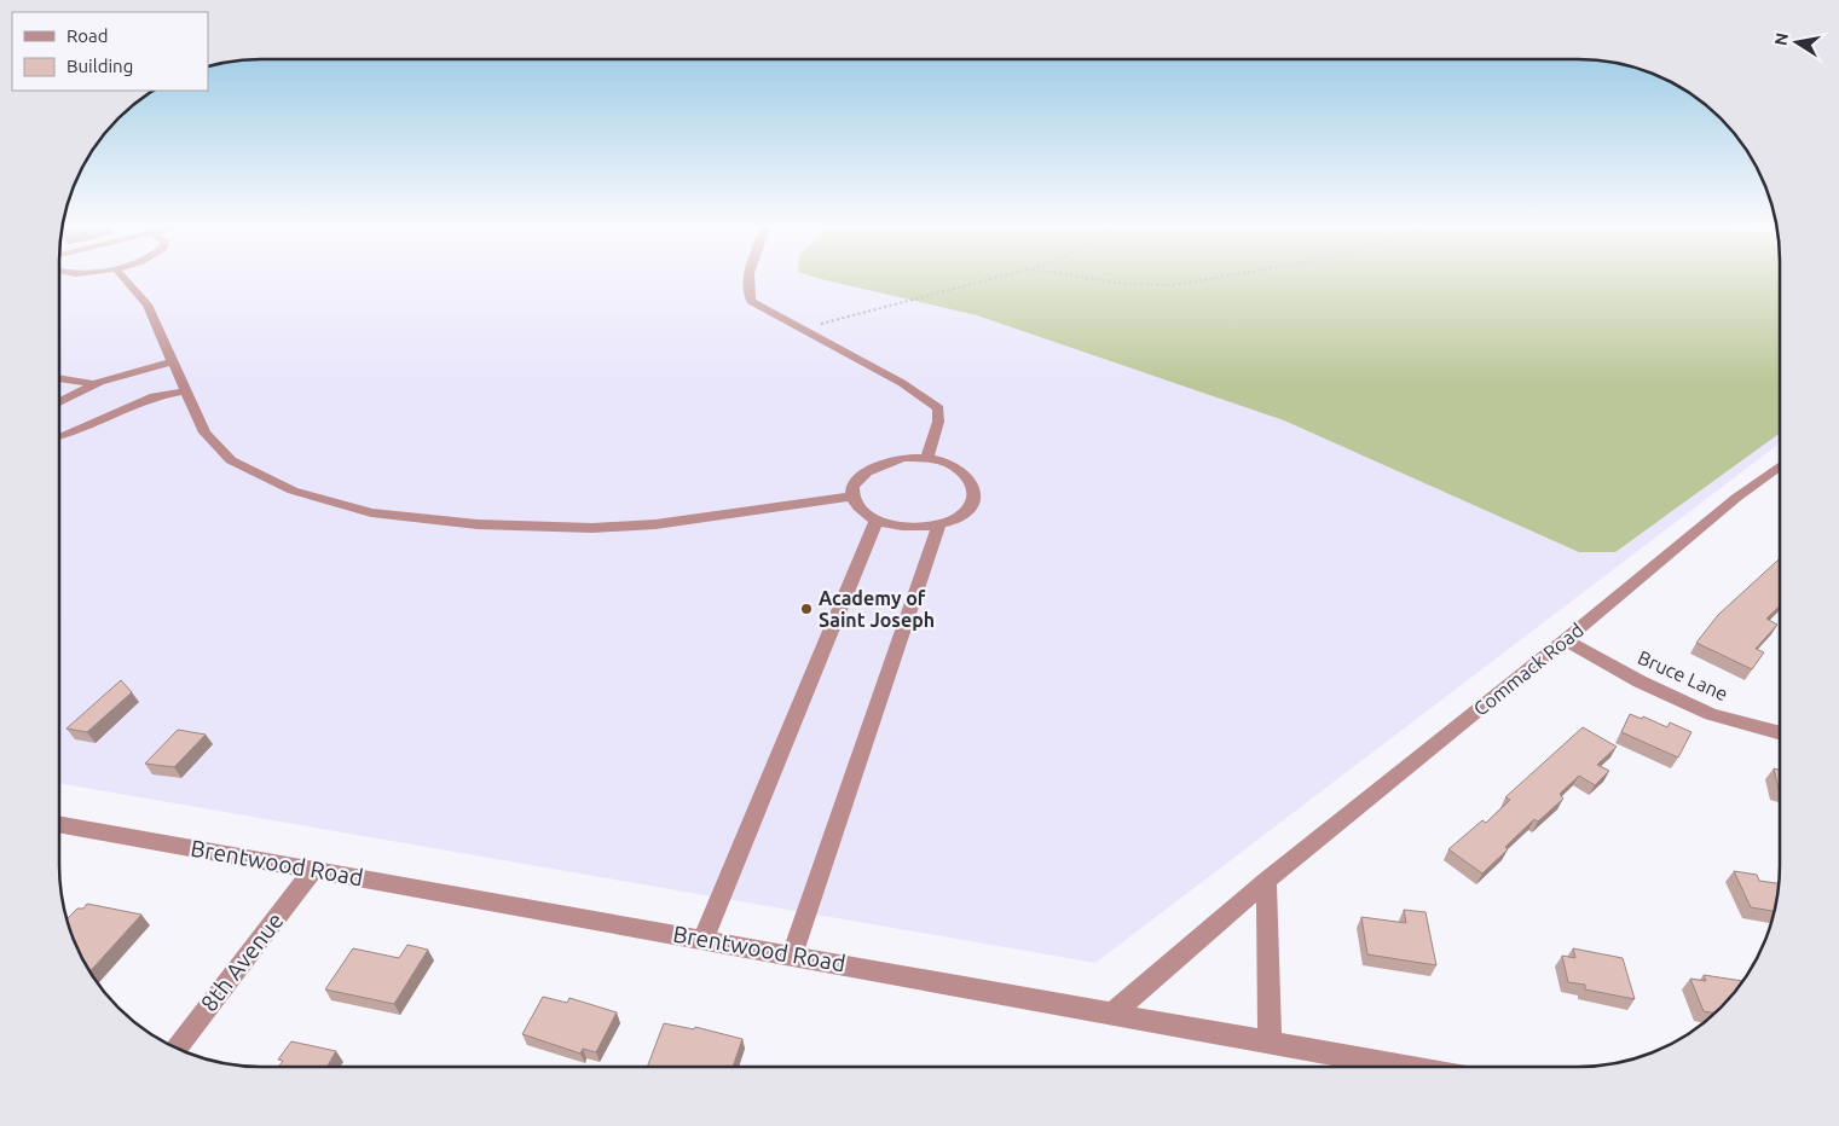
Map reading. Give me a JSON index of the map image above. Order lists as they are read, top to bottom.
{
  "streets": {
    "street": [
      "Commack Road",
      "Bruce Lane",
      "Brentwood Road",
      "8th Avenue"
    ]
  },
  "crossings": [
    ["Commack Road", "Bruce Lane"],
    ["Commack Road", "Brentwood Road"],
    ["Brentwood Road", "8th Avenue"]
  ],
  "places": ["Academy of Saint Joseph"],
  "legend": ["Road", "Building"],
  "north": "left"
}
